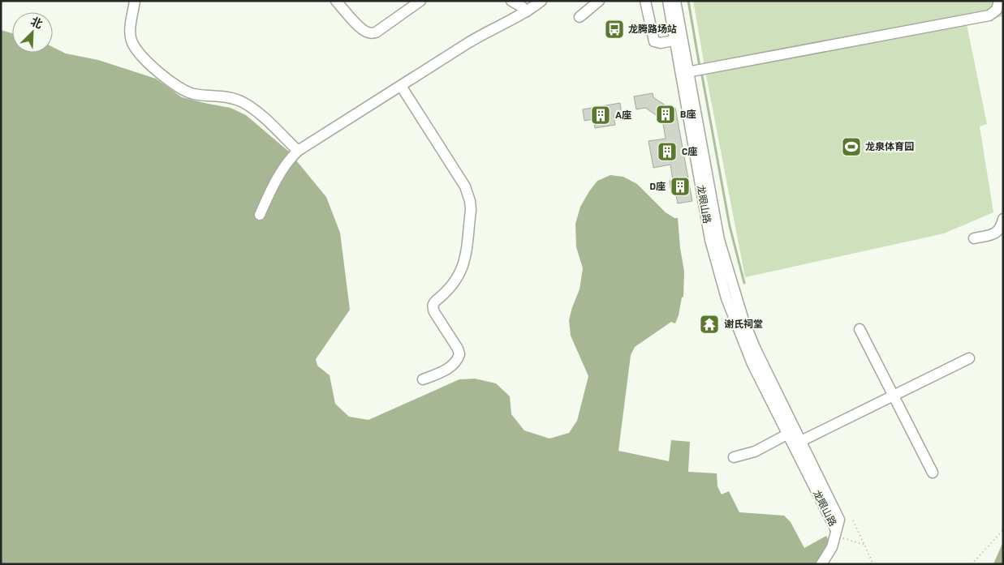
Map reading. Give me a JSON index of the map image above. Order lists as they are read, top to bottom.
{
  "streets": {
    "street": ["龙眼山路"]
  },
  "places": {
    "bus stop": ["龙腾路场站"],
    "building": [
      "B座",
      "A座",
      "C座",
      "D座"
    ],
    "sports": ["龙泉体育园"],
    "temple": ["谢氏祠堂"]
  },
  "north": "top right"
}
